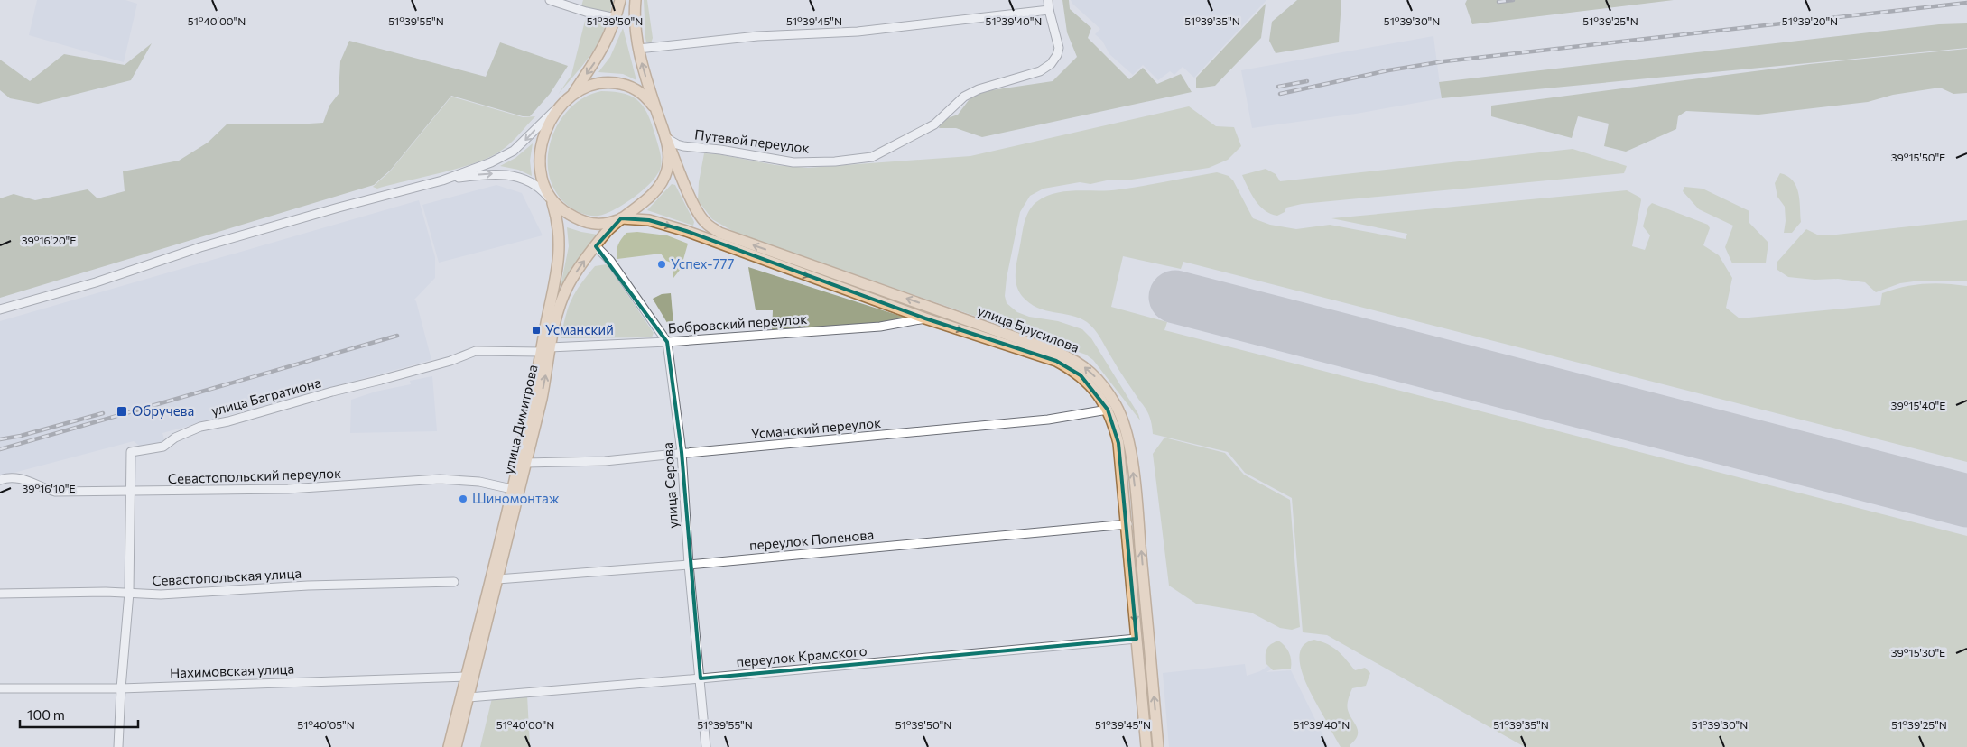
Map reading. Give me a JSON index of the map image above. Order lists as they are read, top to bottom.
{
  "streets": {
    "main road": ["улица Брусилова", "улица Димитрова"],
    "street": [
      "Путевой переулок",
      "Бобровский переулок",
      "улица Багратиона",
      "Усманский переулок",
      "Севастопольский переулок",
      "улица Серова",
      "переулок Поленова",
      "Севастопольская улица",
      "переулок Крамского",
      "Нахимовская улица"
    ]
  },
  "crossings": [
    ["Путевой переулок", "улица Брусилова"],
    ["Путевой переулок", "улица Димитрова"],
    ["Бобровский переулок", "улица Брусилова"],
    ["Бобровский переулок", "улица Багратиона"],
    ["Бобровский переулок", "улица Димитрова"],
    ["Бобровский переулок", "улица Серова"],
    ["улица Брусилова", "улица Димитрова"],
    ["улица Брусилова", "Усманский переулок"],
    ["улица Брусилова", "переулок Поленова"],
    ["улица Брусилова", "переулок Крамского"],
    ["улица Багратиона", "улица Димитрова"],
    ["улица Багратиона", "Севастопольский переулок"],
    ["улица Багратиона", "Севастопольская улица"],
    ["улица Багратиона", "Нахимовская улица"],
    ["улица Димитрова", "Усманский переулок"],
    ["улица Димитрова", "Севастопольский переулок"],
    ["улица Димитрова", "улица Серова"],
    ["улица Димитрова", "переулок Поленова"],
    ["улица Димитрова", "переулок Крамского"],
    ["улица Димитрова", "Нахимовская улица"],
    ["Усманский переулок", "улица Серова"],
    ["улица Серова", "переулок Поленова"],
    ["улица Серова", "переулок Крамского"]
  ],
  "places": {
    "other": ["Успех-777", "Шиномонтаж"],
    "transit": ["Усманский", "Обручева"]
  },
  "scale_bar": "100 m",
  "coordinates": [
    "51°40'00\"N",
    "51°39'55\"N",
    "51°39'50\"N",
    "51°39'45\"N",
    "51°39'40\"N",
    "51°39'35\"N",
    "51°39'20\"N",
    "51°39'30\"N",
    "51°39'25\"N",
    "39°15'50\"E",
    "39°16'20\"E",
    "39°15'40\"E",
    "39°16'10\"E",
    "39°15'30\"E",
    "51°40'05\"N"
  ]
}
